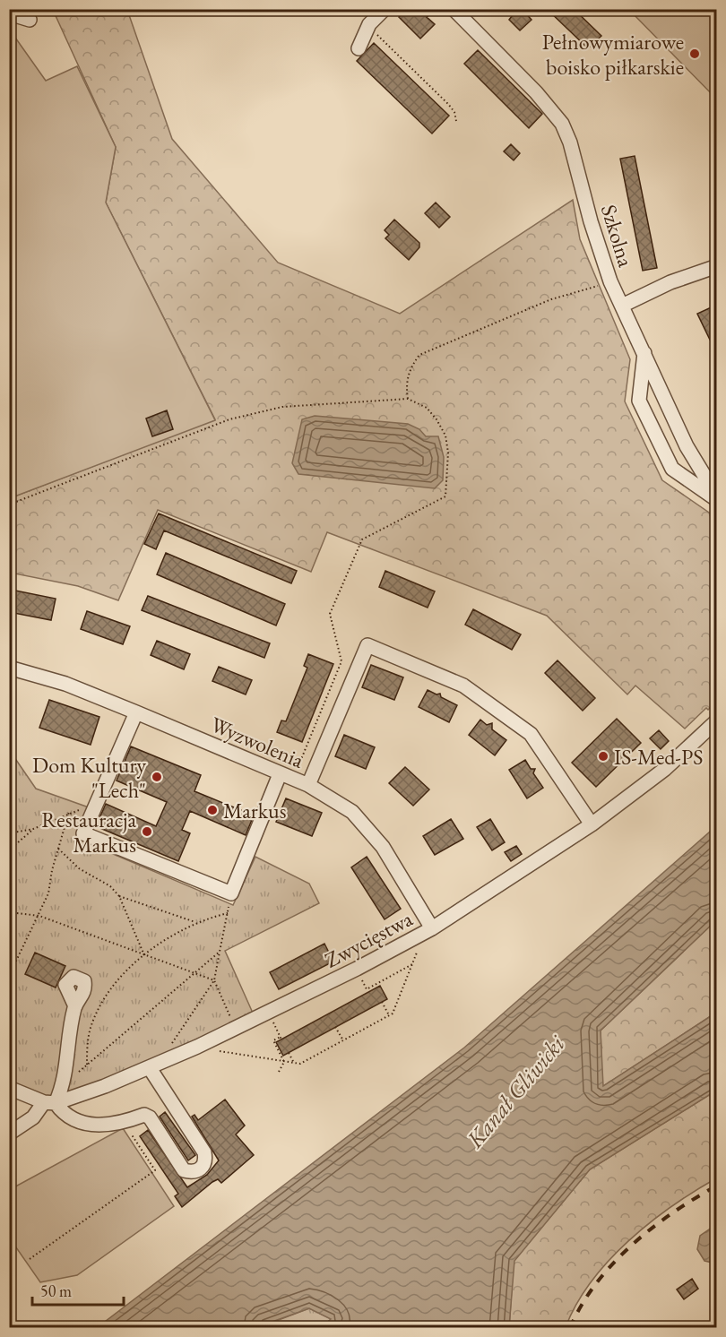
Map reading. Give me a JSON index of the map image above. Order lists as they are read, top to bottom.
{
  "streets": {
    "street": ["Szkolna", "Wyzwolenia", "Zwycięstwa"]
  },
  "crossings": [
    ["Wyzwolenia", "Zwycięstwa"]
  ],
  "water": ["Kanał Gliwicki"],
  "places": [
    "Pełnowymiarowe boisko piłkarskie",
    "IS-Med-PS",
    "Dom Kultury \"Lech\"",
    "Markus",
    "Restauracja Markus"
  ],
  "scale_bar": "50 m"
}
